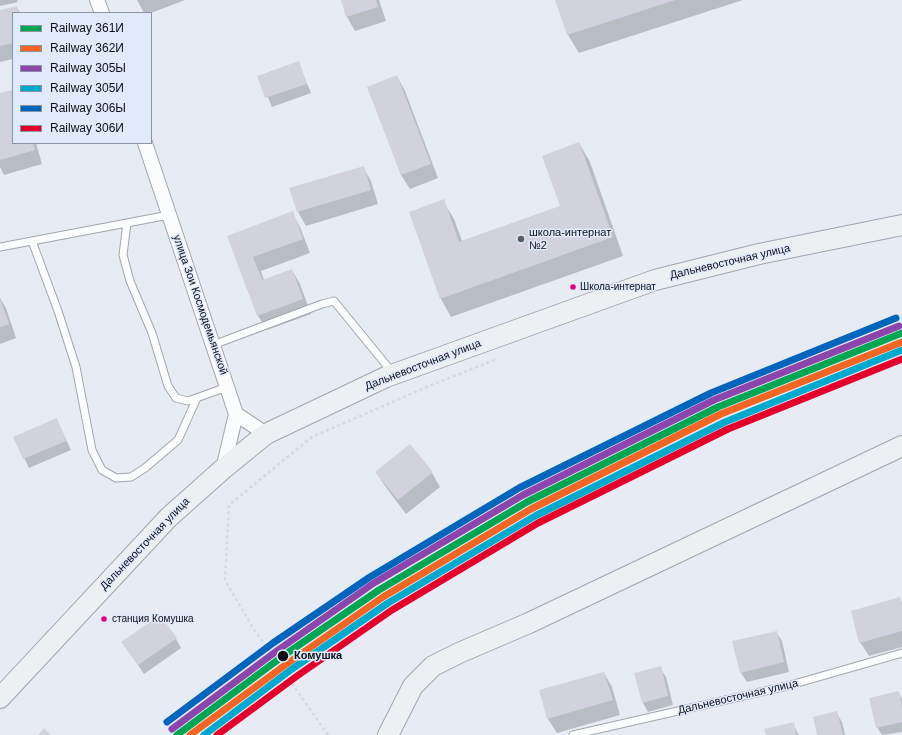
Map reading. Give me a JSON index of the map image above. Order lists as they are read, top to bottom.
{
  "streets": {
    "street": ["Дальневосточная улица", "улица Зои Космодемьянской"]
  },
  "places": [
    "школа-интернат №2",
    "Школа-интернат",
    "станция Комушка",
    "Комушка"
  ],
  "lines": [
    "rail line 306Ы",
    "rail line 305Ы",
    "rail line 361И",
    "rail line 362И",
    "rail line 305И",
    "rail line 306И"
  ],
  "legend": [
    "Railway 361И",
    "Railway 362И",
    "Railway 305Ы",
    "Railway 305И",
    "Railway 306Ы",
    "Railway 306И"
  ]
}
